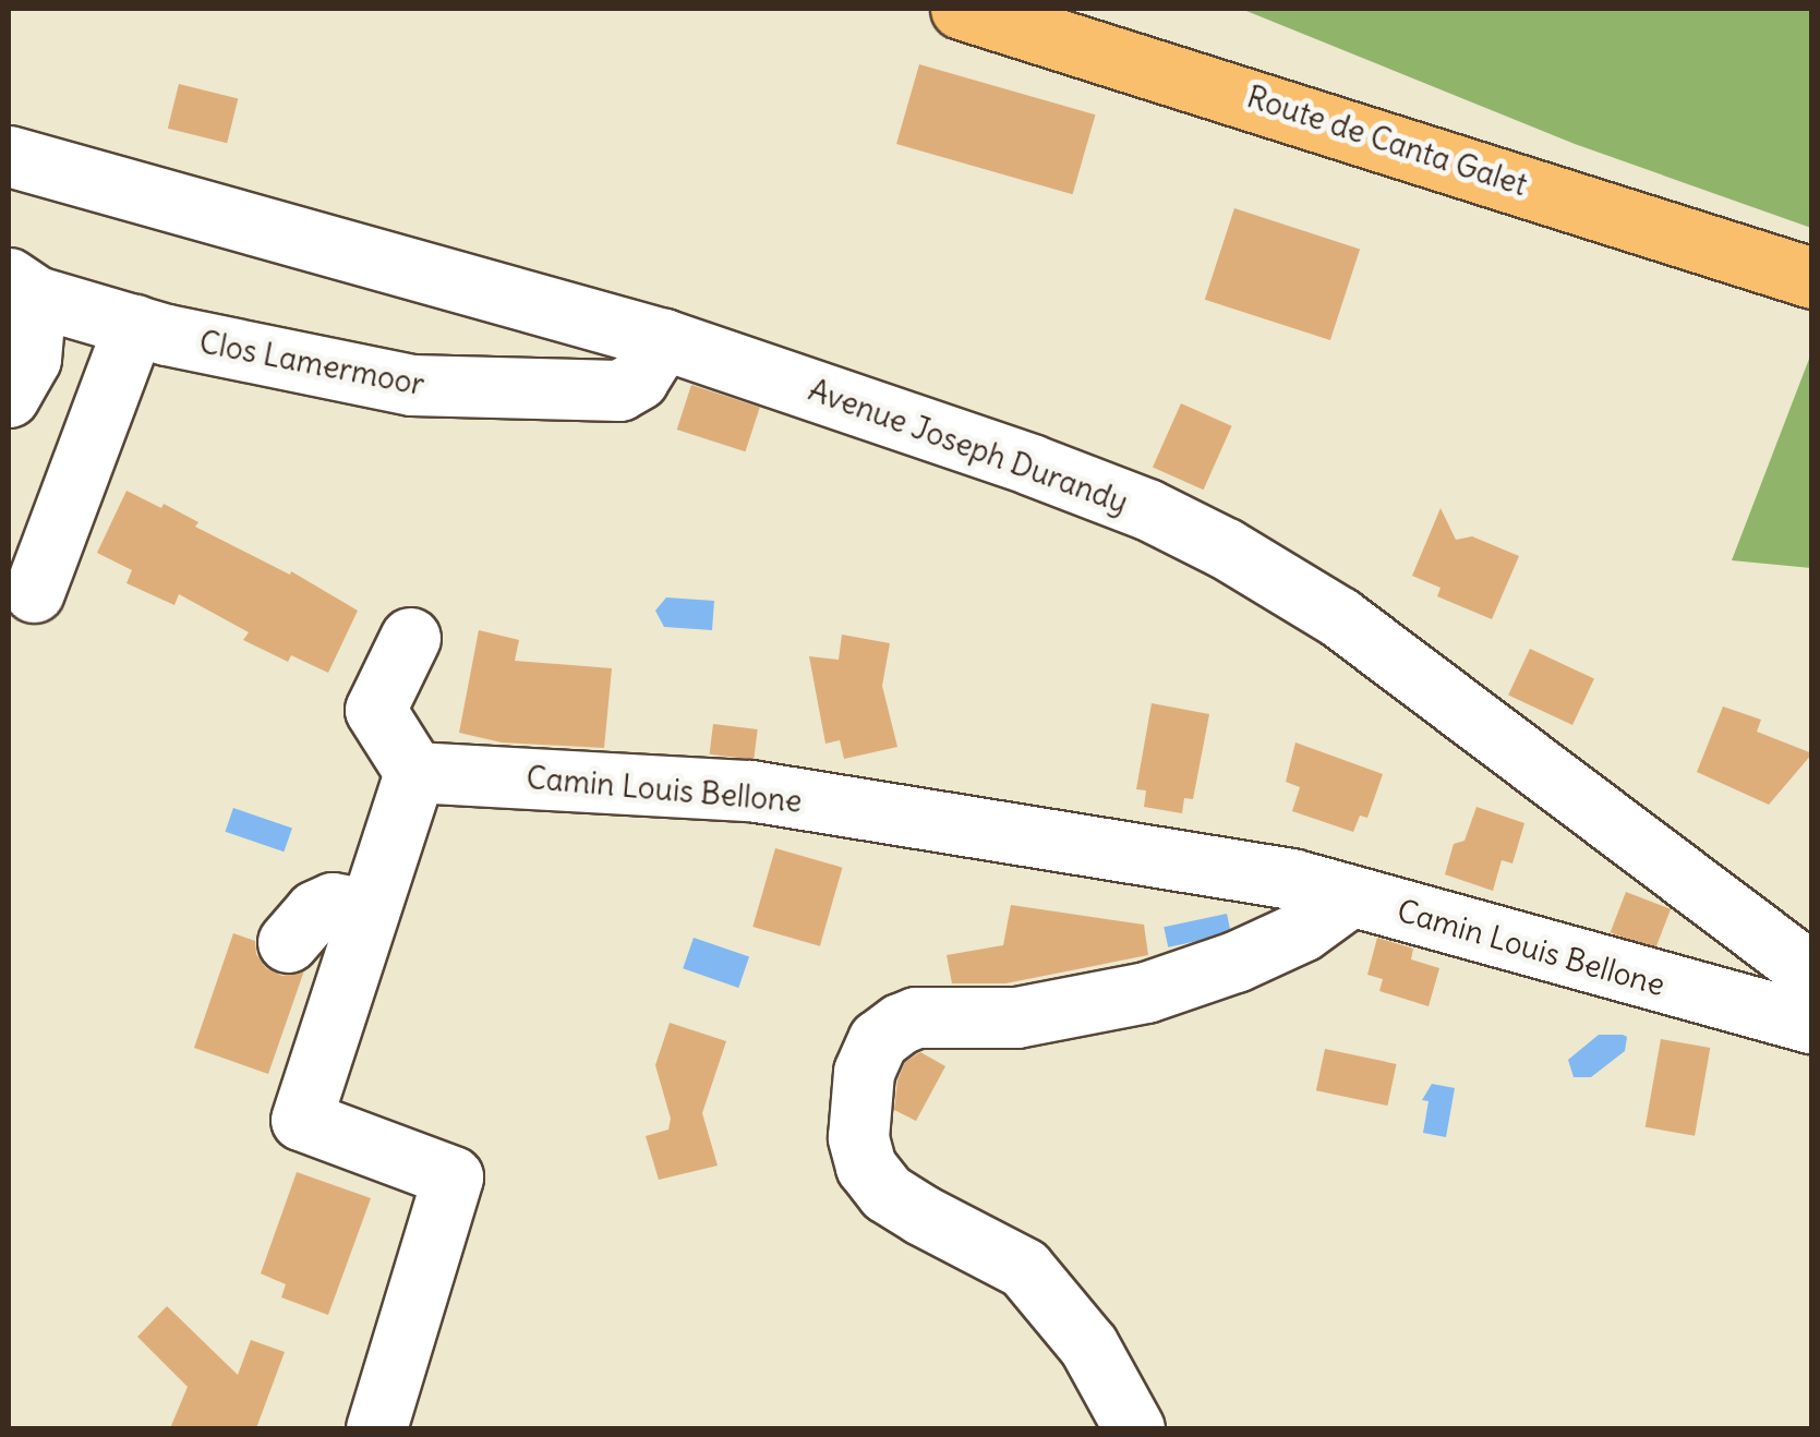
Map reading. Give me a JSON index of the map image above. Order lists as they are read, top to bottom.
{
  "streets": {
    "main road": ["Route de Canta Galet"],
    "street": ["Clos Lamermoor", "Avenue Joseph Durandy", "Camin Louis Bellone"]
  },
  "crossings": [
    ["Clos Lamermoor", "Avenue Joseph Durandy"]
  ]
}
